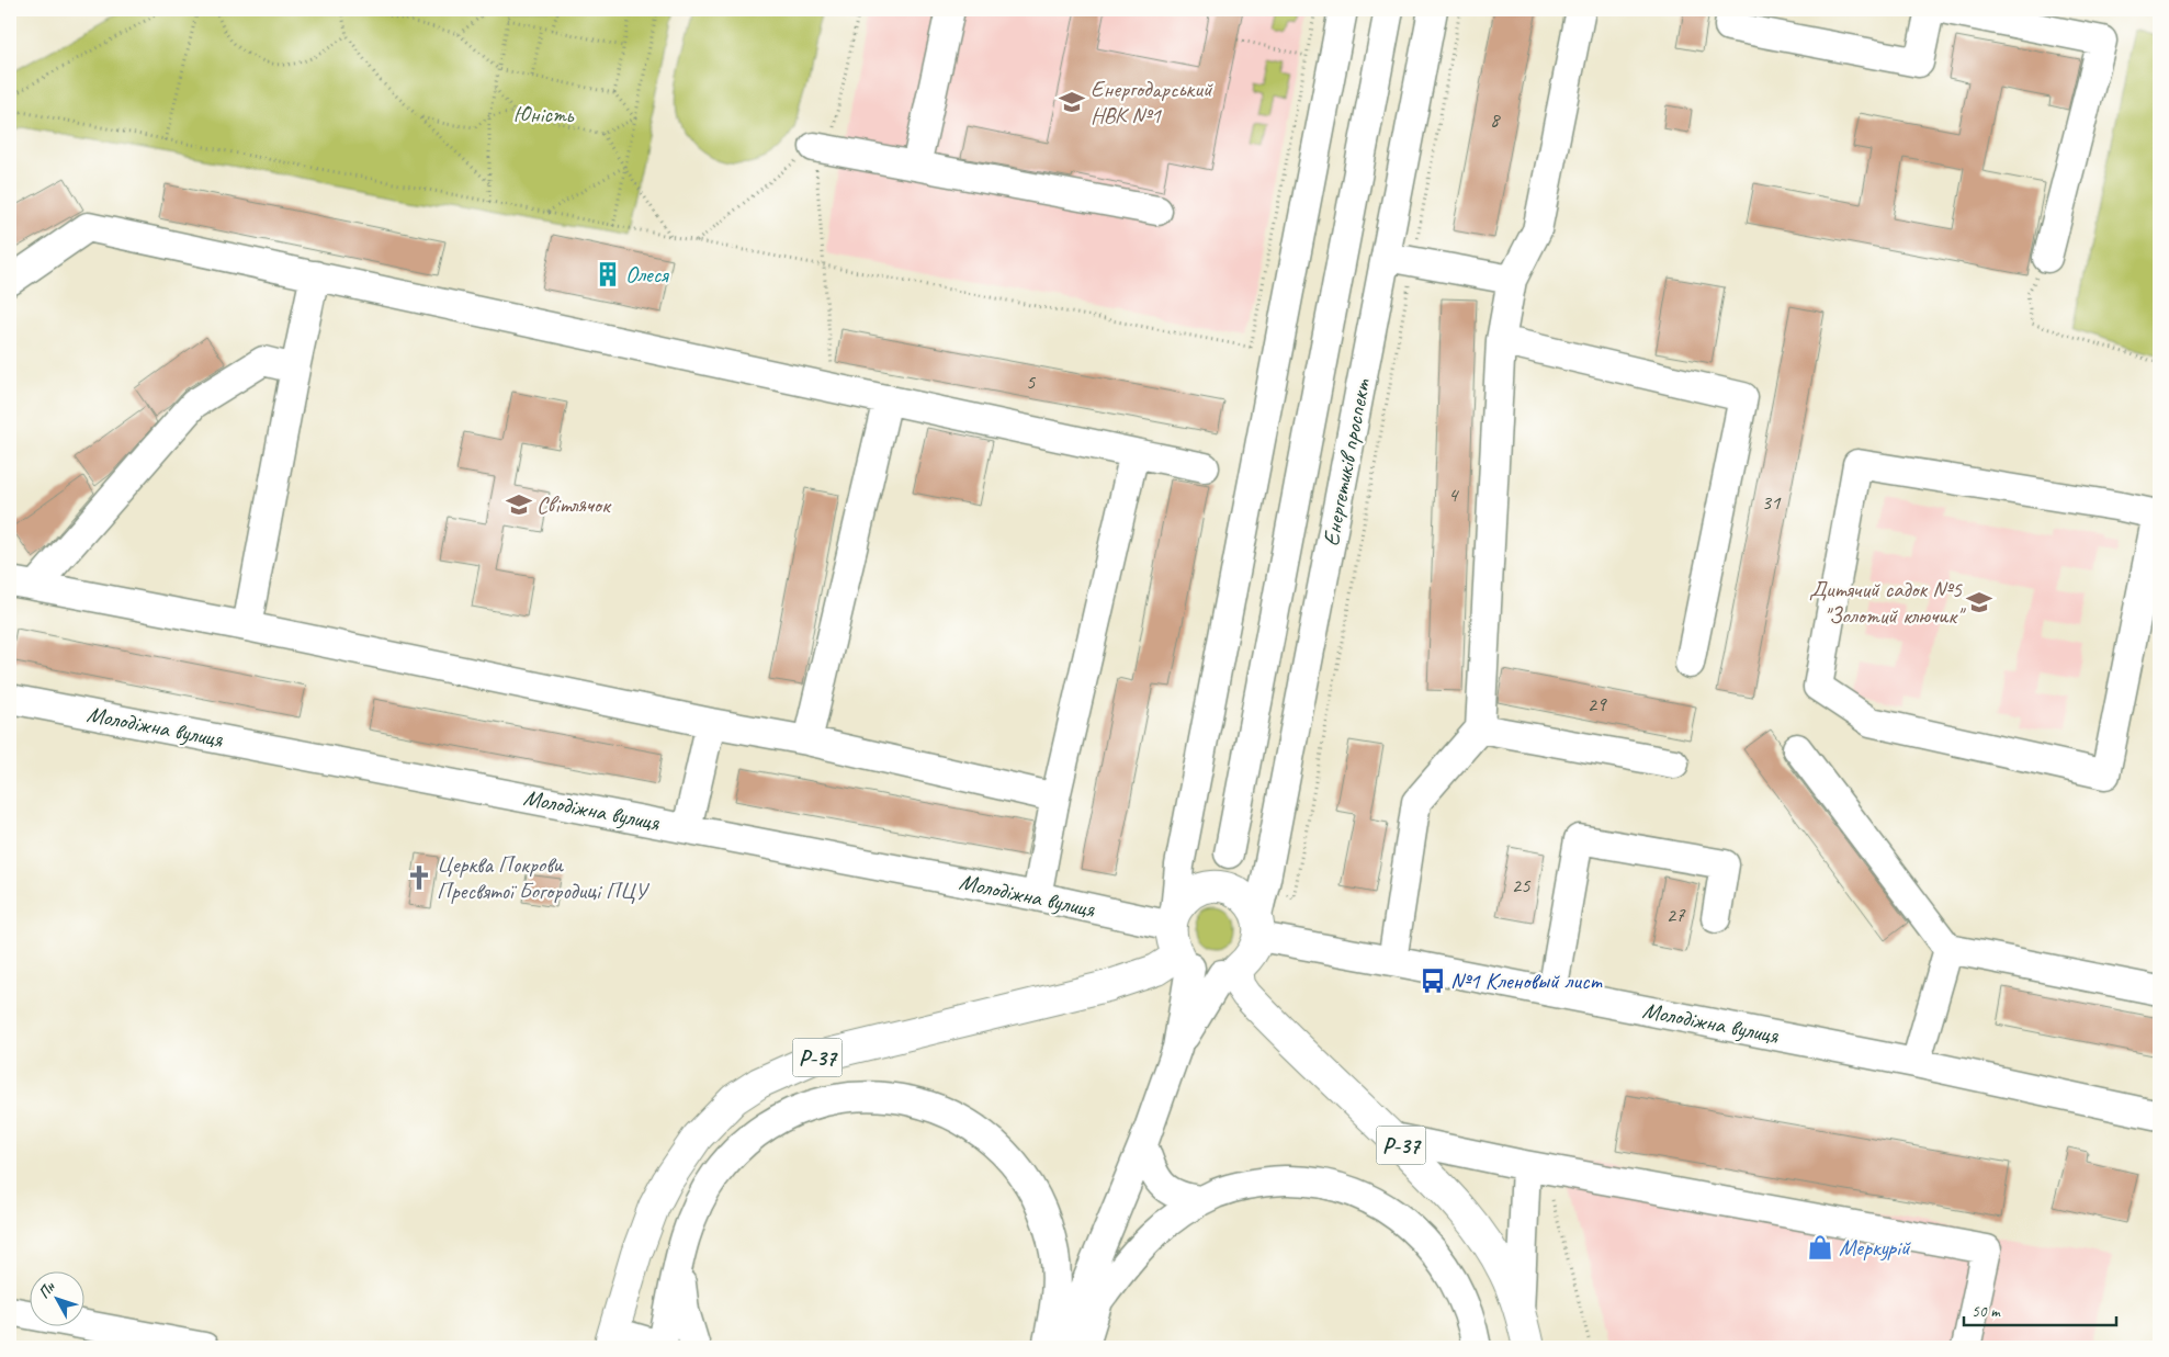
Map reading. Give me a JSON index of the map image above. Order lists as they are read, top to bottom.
{
  "streets": {
    "main road": ["Р-37"],
    "street": ["Енергетиків проспект", "Молодіжна вулиця"]
  },
  "crossings": [
    ["Енергетиків проспект", "Молодіжна вулиця"],
    ["Енергетиків проспект", "Р-37"],
    ["Молодіжна вулиця", "Р-37"]
  ],
  "parks": ["Юність"],
  "places": {
    "school or university": ["Енергодарський НВК №1", "Світлячок", "Дитячий садок №5 \"Золотий ключик\""],
    "building": ["Олеся"],
    "church": ["Церква Покрови Пресвятої Богородиці ПЦУ"],
    "bus stop": ["№1 Кленовый лист"],
    "shop": ["Меркурій"]
  },
  "house_numbers": [
    "8",
    "5",
    "4",
    "31",
    "29",
    "25",
    "27"
  ],
  "scale_bar": "50 m",
  "north": "top left"
}
